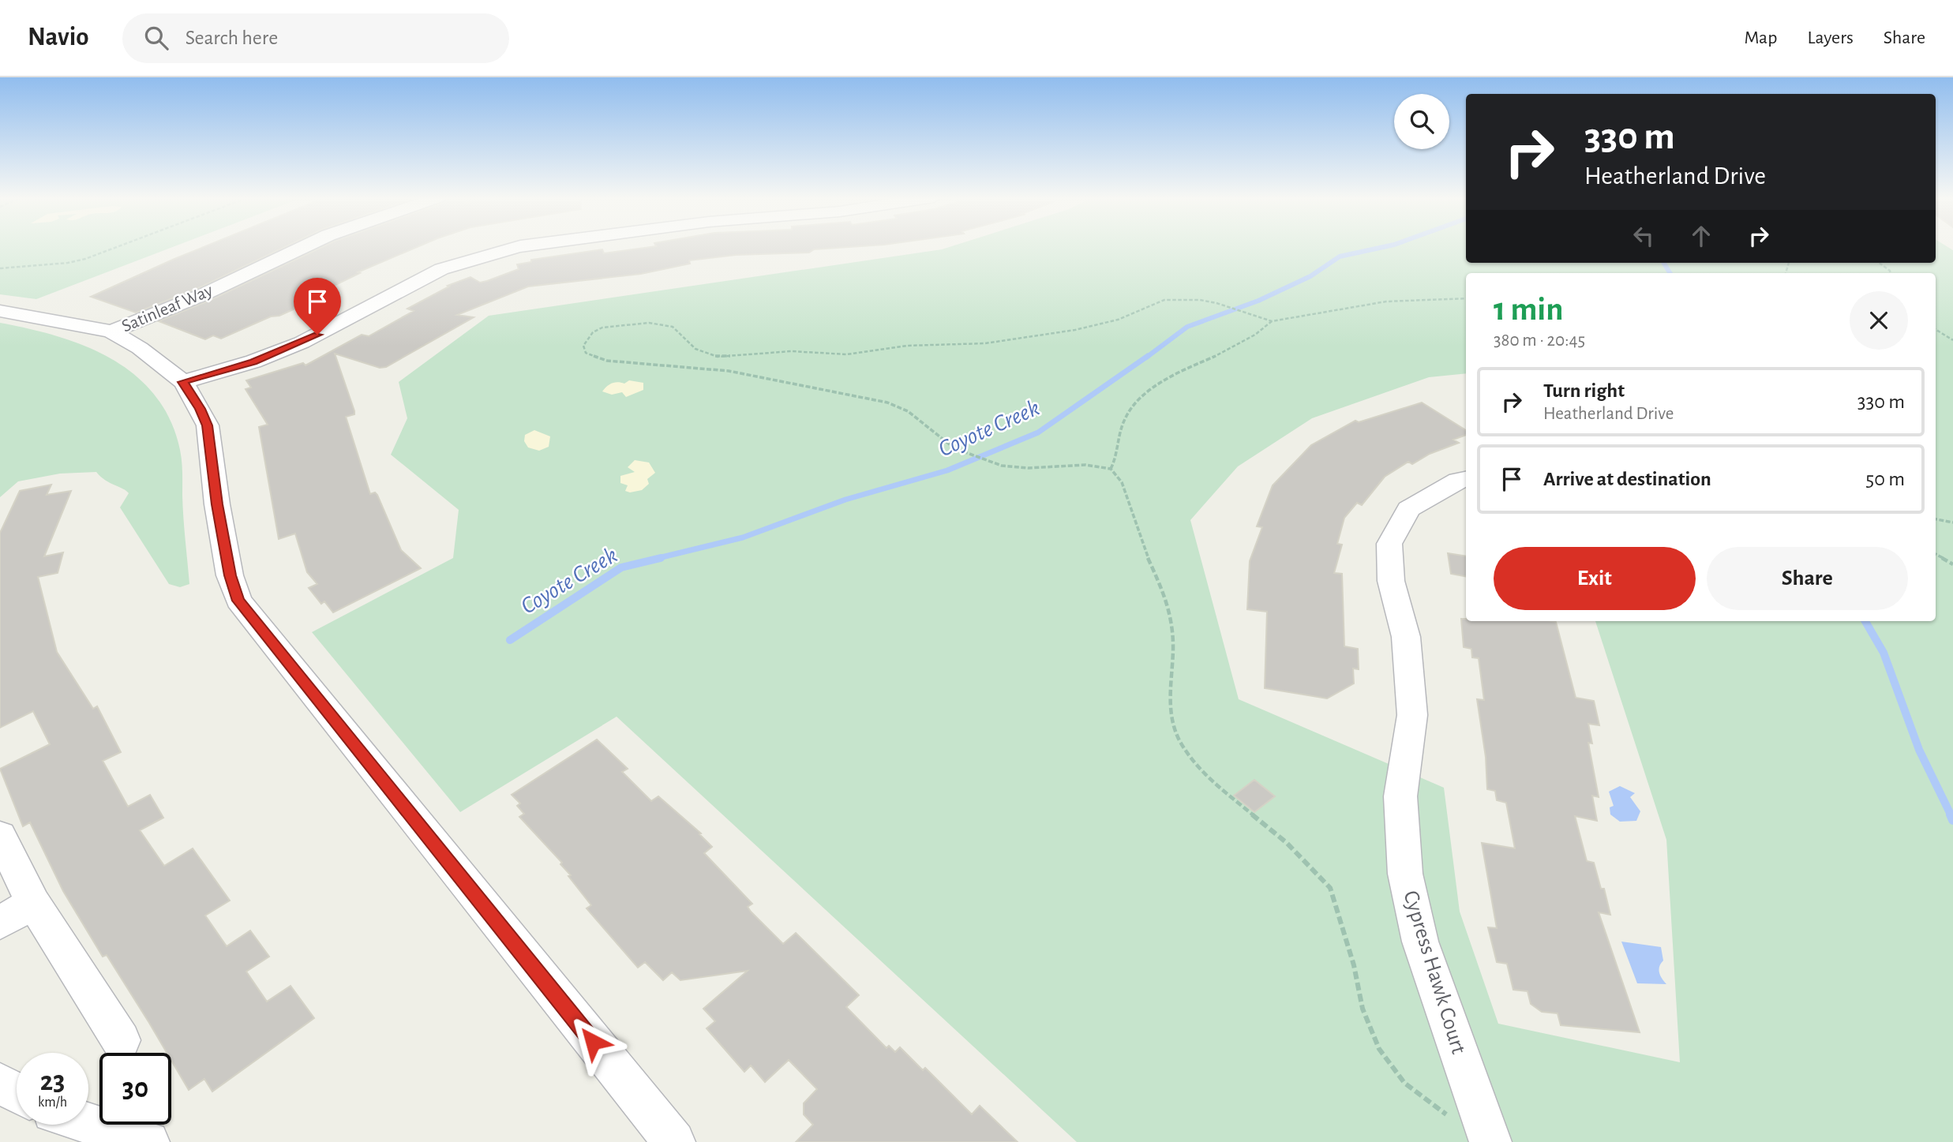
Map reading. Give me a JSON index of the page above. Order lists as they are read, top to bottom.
{
  "streets": {
    "street": ["Satinleaf Way", "Cypress Hawk Court"]
  },
  "water": ["Coyote Creek"],
  "page": {
    "header": "Navio",
    "search": "Search here",
    "nav": ["Map", "Layers", "Share"],
    "turn": ["330 m", "Heatherland Drive"],
    "heading": ["1 min", "380 m · 20:45"],
    "list": [
      {
        "name": "Turn right",
        "note": "Heatherland Drive",
        "value": "330 m"
      },
      {
        "name": "Arrive at destination",
        "value": "50 m"
      }
    ],
    "buttons": ["Exit", "Share"],
    "speed": "23 km/h",
    "limit": "30"
  }
}
